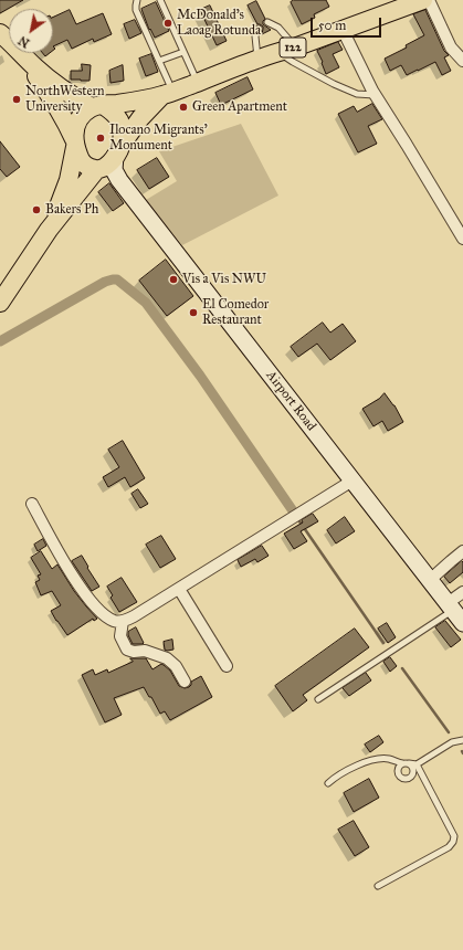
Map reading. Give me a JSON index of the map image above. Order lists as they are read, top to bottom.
{
  "streets": {
    "main road": ["122", "Airport Road"]
  },
  "places": [
    "McDonald's Laoag Rotunda",
    "NorthWestern University",
    "Green Apartment",
    "Ilocano Migrants' Monument",
    "Bakers Ph",
    "Vis a Vis NWU",
    "El Comedor Restaurant"
  ],
  "scale_bar": "50 m",
  "north": "bottom left"
}
